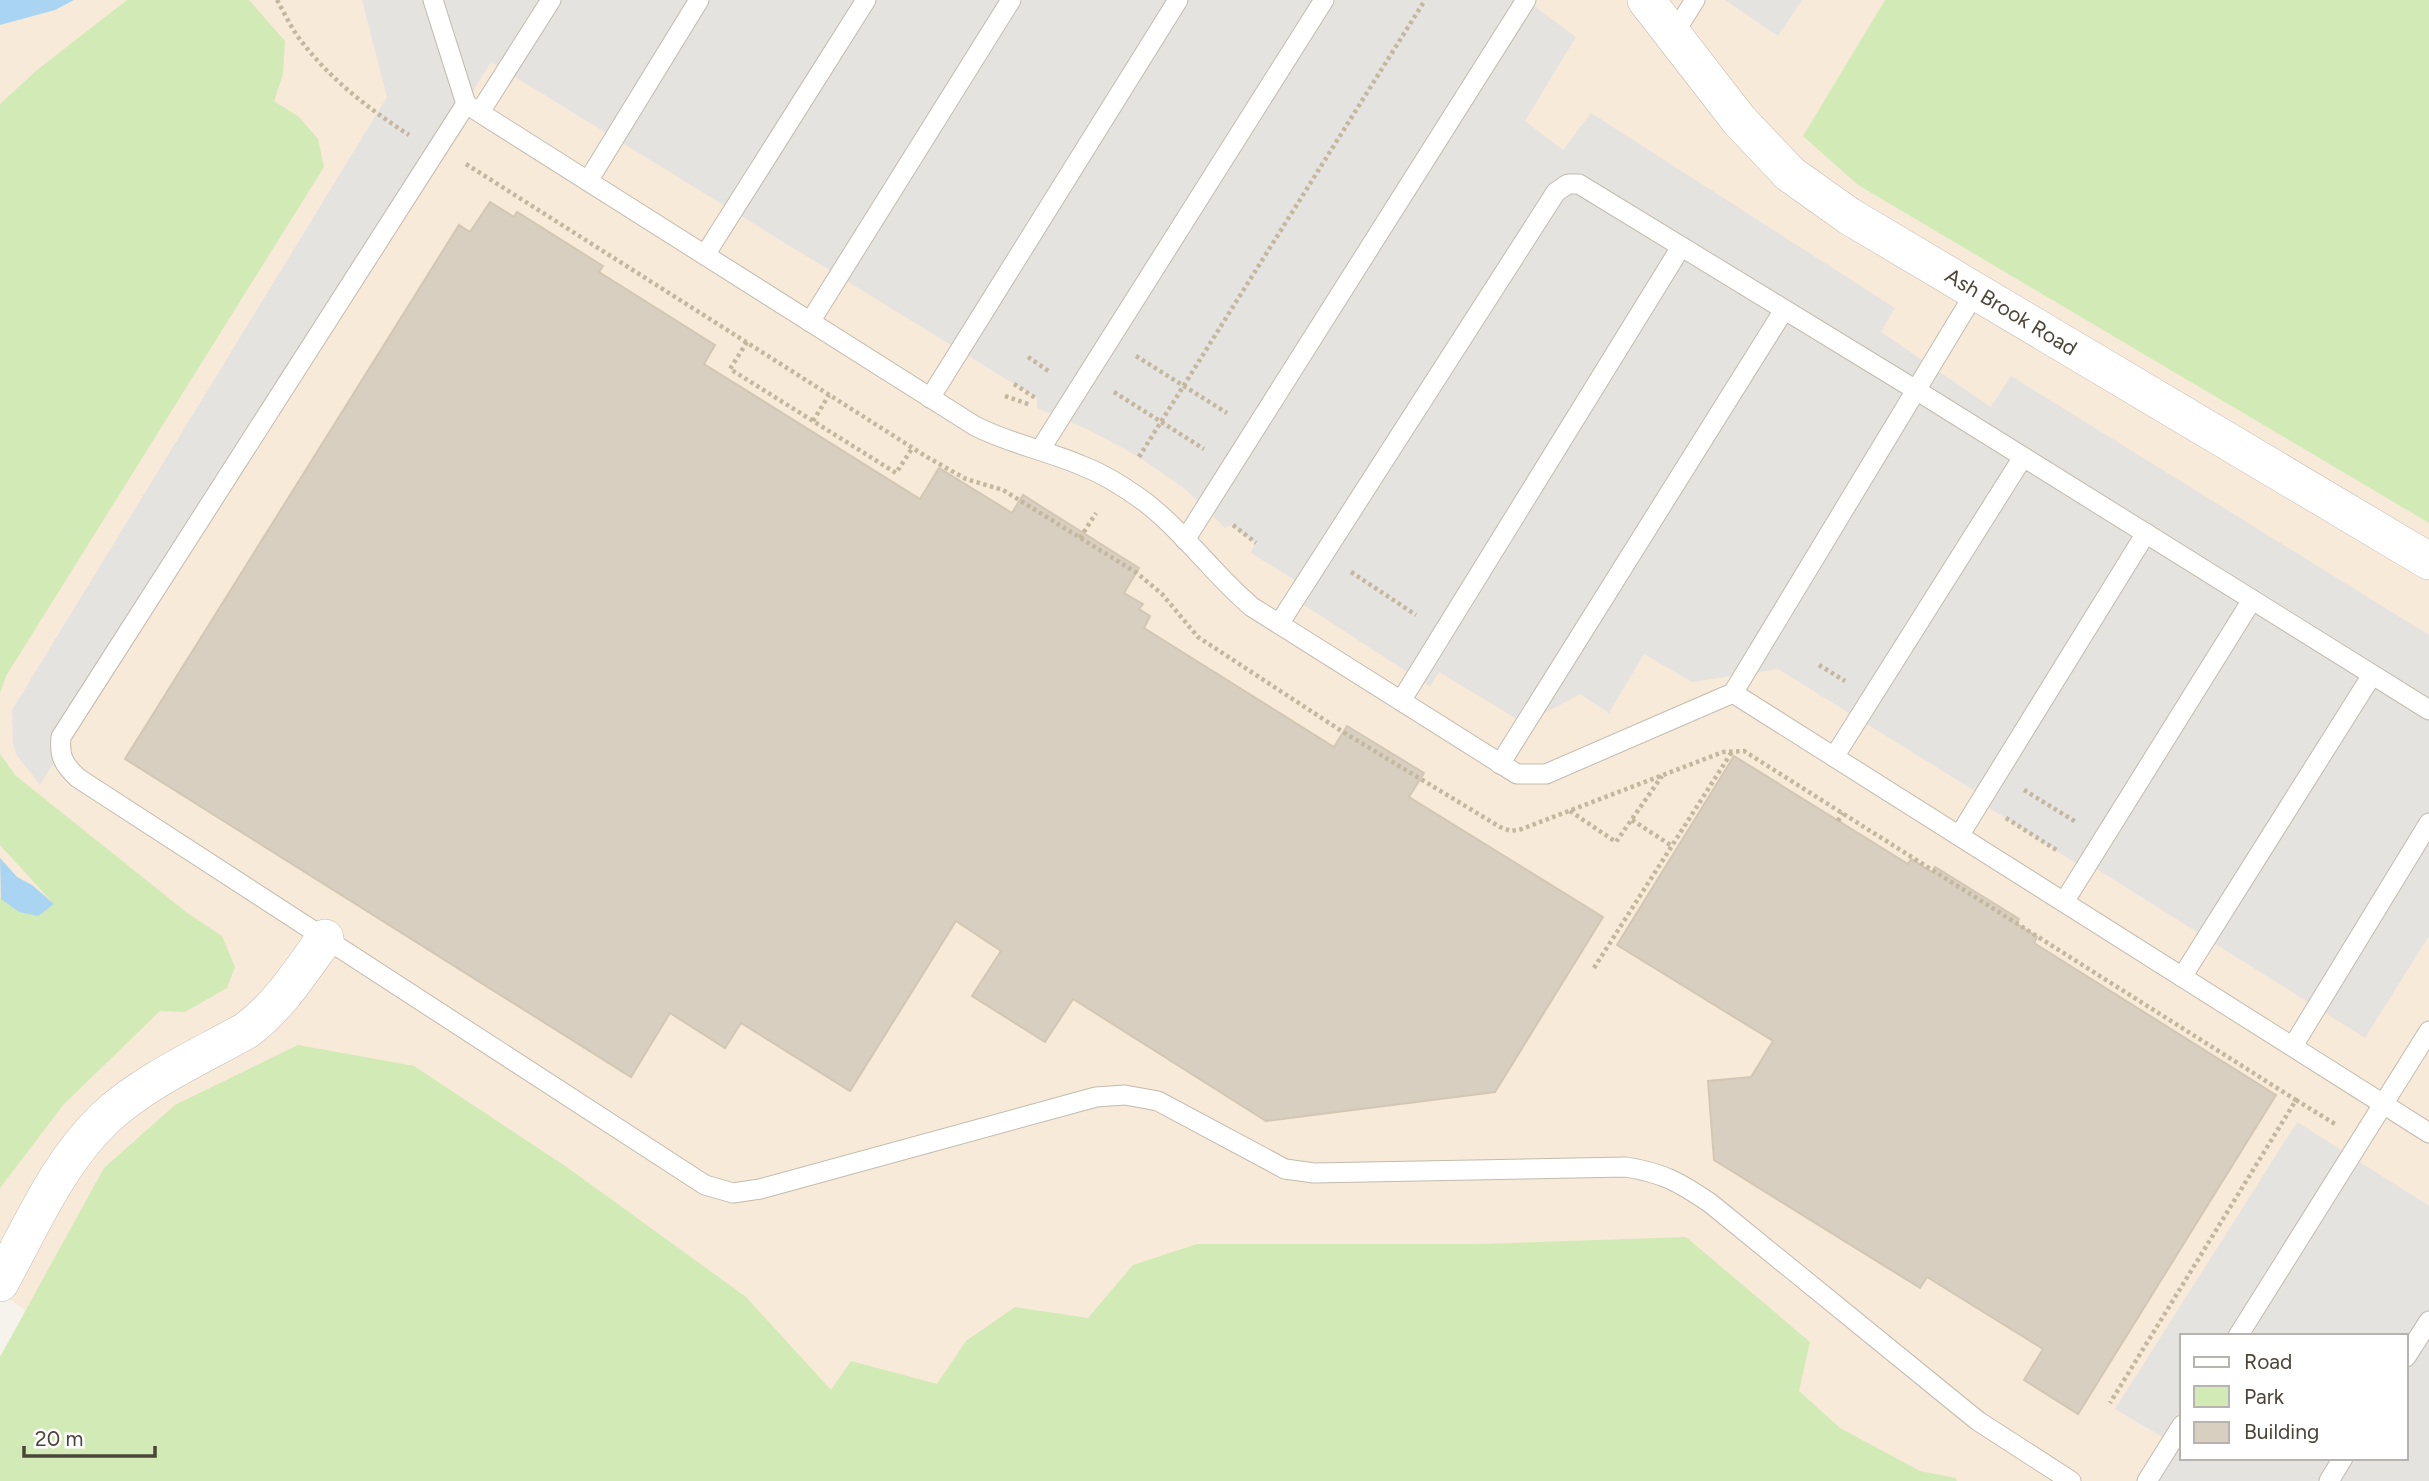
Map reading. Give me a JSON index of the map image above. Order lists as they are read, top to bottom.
{
  "streets": {
    "street": ["Ash Brook Road"]
  },
  "legend": ["Road", "Park", "Building"],
  "scale_bar": "20 m"
}
